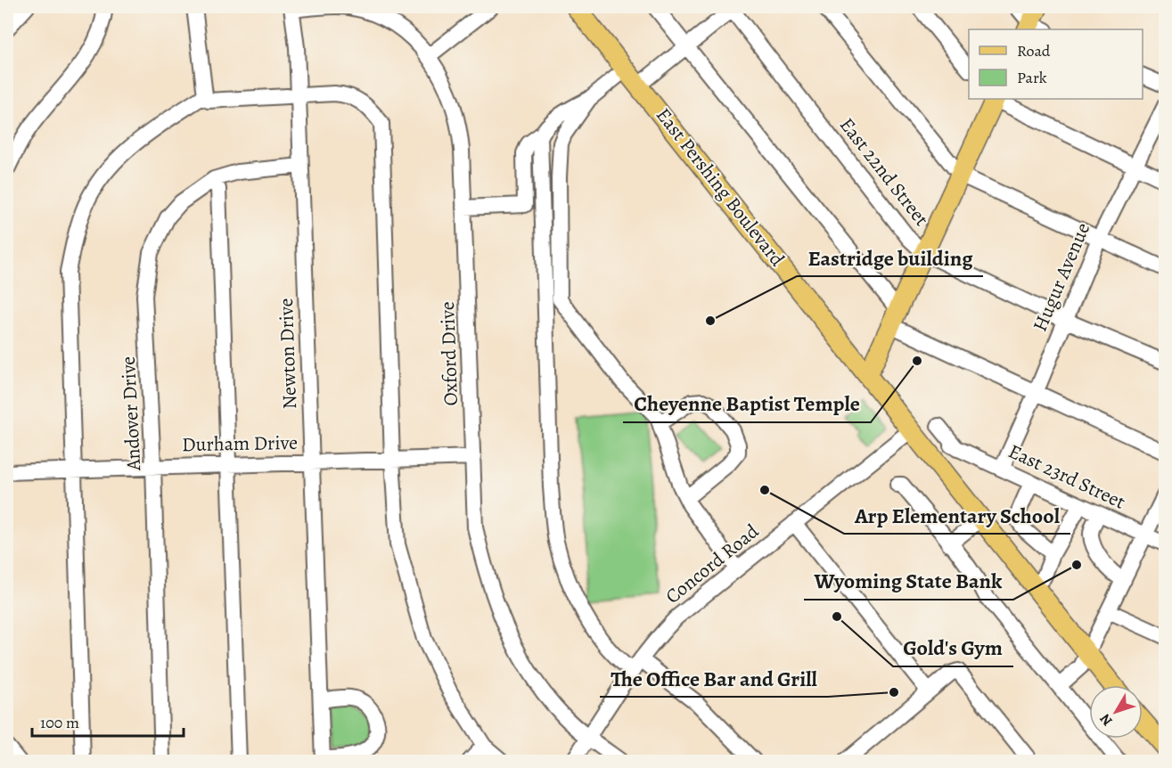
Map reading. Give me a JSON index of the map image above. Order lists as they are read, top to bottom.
{
  "streets": {
    "main road": ["East Pershing Boulevard"],
    "street": [
      "East 22nd Street",
      "Hugur Avenue",
      "Newton Drive",
      "Oxford Drive",
      "Andover Drive",
      "Durham Drive",
      "East 23rd Street",
      "Concord Road"
    ]
  },
  "crossings": [
    ["East 22nd Street", "Hugur Avenue"],
    ["East Pershing Boulevard", "Concord Road"],
    ["Hugur Avenue", "East 23rd Street"],
    ["Newton Drive", "Oxford Drive"],
    ["Newton Drive", "Andover Drive"],
    ["Newton Drive", "Durham Drive"],
    ["Oxford Drive", "Durham Drive"],
    ["Oxford Drive", "Concord Road"],
    ["Andover Drive", "Durham Drive"]
  ],
  "places": [
    "Eastridge building",
    "Cheyenne Baptist Temple",
    "Arp Elementary School",
    "Wyoming State Bank",
    "Gold's Gym",
    "The Office Bar and Grill"
  ],
  "legend": ["Road", "Park"],
  "scale_bar": "100 m",
  "north": "bottom left"
}
